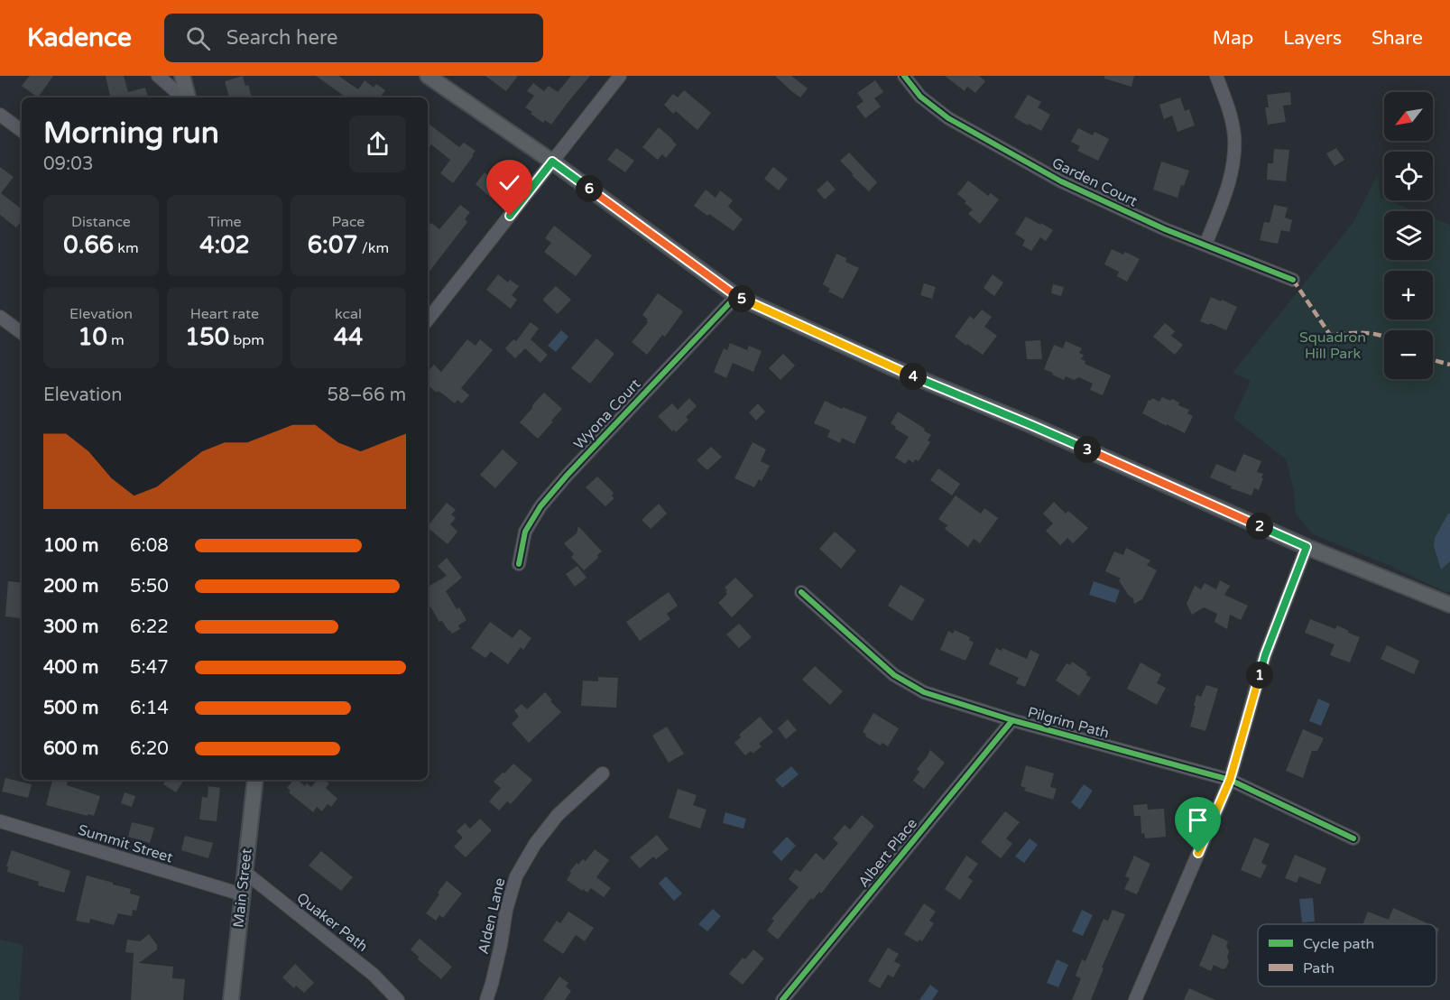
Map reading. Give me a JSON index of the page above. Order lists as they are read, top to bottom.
{
  "streets": {
    "main road": ["Main Street"],
    "street": [
      "Garden Court",
      "Wyona Court",
      "Pilgrim Path",
      "Summit Street",
      "Albert Place",
      "Alden Lane",
      "Quaker Path"
    ]
  },
  "crossings": [
    ["Pilgrim Path", "Albert Place"],
    ["Summit Street", "Main Street"],
    ["Main Street", "Quaker Path"]
  ],
  "parks": ["Squadron Hill Park"],
  "legend": ["Cycle path", "Path"],
  "north": "bottom left",
  "page": {
    "header": "Kadence",
    "search": "Search here",
    "nav": ["Map", "Layers", "Share"],
    "map_buttons": ["+", "−"],
    "heading": ["Morning run", "09:03"],
    "pins": [
      "6",
      "5",
      "4",
      "3",
      "2",
      "1"
    ],
    "stats": [
      ["Distance", "0.66 km"],
      ["Time", "4:02"],
      ["Pace", "6:07 /km"],
      ["Elevation", "10 m"],
      ["Heart rate", "150 bpm"],
      ["kcal", "44"]
    ],
    "chart": ["Elevation", "58–66 m"],
    "list": [
      {
        "name": "100 m",
        "note": "6:08"
      },
      {
        "name": "200 m",
        "note": "5:50"
      },
      {
        "name": "300 m",
        "note": "6:22"
      },
      {
        "name": "400 m",
        "note": "5:47"
      },
      {
        "name": "500 m",
        "note": "6:14"
      },
      {
        "name": "600 m",
        "note": "6:20"
      }
    ]
  }
}
